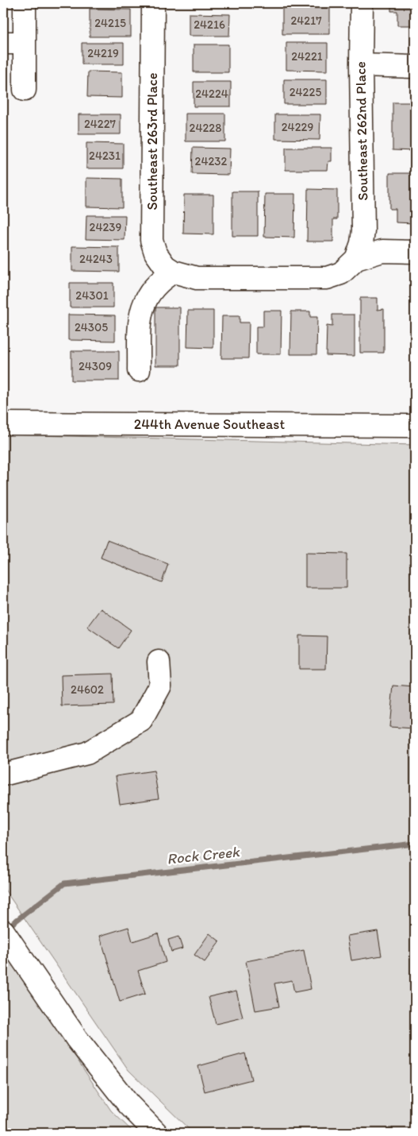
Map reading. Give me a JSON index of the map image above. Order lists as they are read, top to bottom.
{
  "streets": {
    "street": ["Southeast 262nd Place", "Southeast 263rd Place", "244th Avenue Southeast"]
  },
  "water": ["Rock Creek"],
  "house_numbers": [
    "24217",
    "24215",
    "24216",
    "24219",
    "24221",
    "24225",
    "24224",
    "24227",
    "24229",
    "24228",
    "24231",
    "24232",
    "24239",
    "24243",
    "24301",
    "24305",
    "24309",
    "24602"
  ]
}
